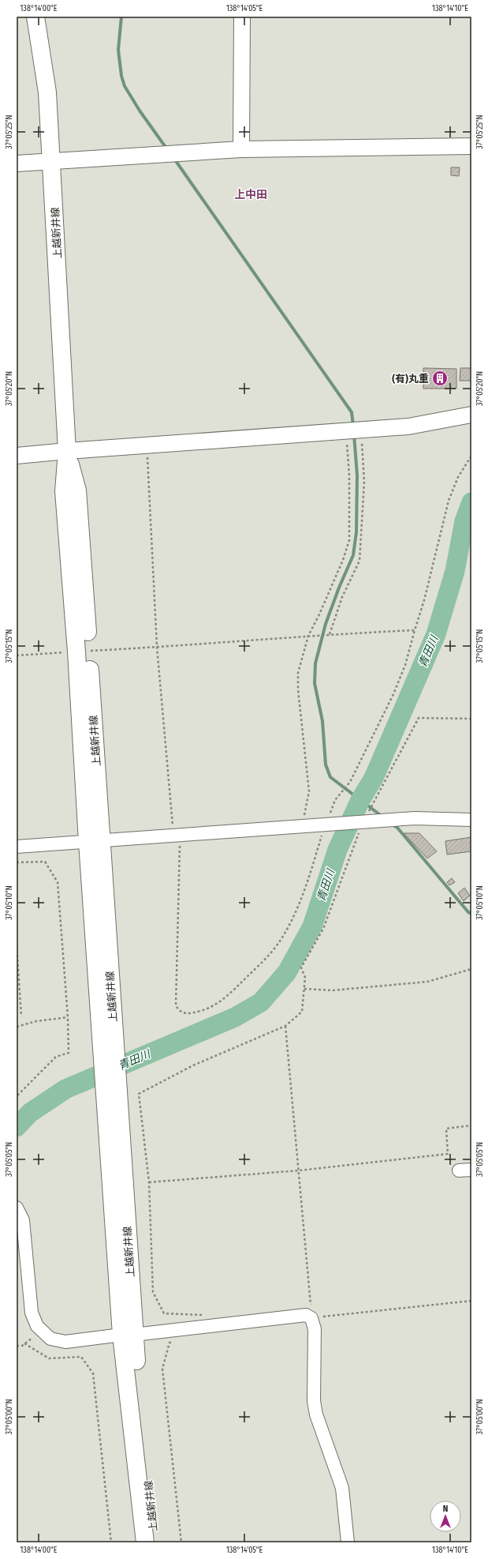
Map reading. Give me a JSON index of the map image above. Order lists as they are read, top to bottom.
{
  "streets": {
    "main road": ["上越新井線"]
  },
  "districts": ["上中田"],
  "water": ["青田川"],
  "places": {
    "building": ["(有)丸重"]
  },
  "north": "top",
  "coordinates": [
    "138°14'00\"E",
    "138°14'05\"E",
    "138°14'10\"E",
    "37°05'25\"N",
    "37°05'20\"N",
    "37°05'15\"N",
    "37°05'10\"N",
    "37°05'05\"N",
    "37°05'00\"N"
  ]
}
